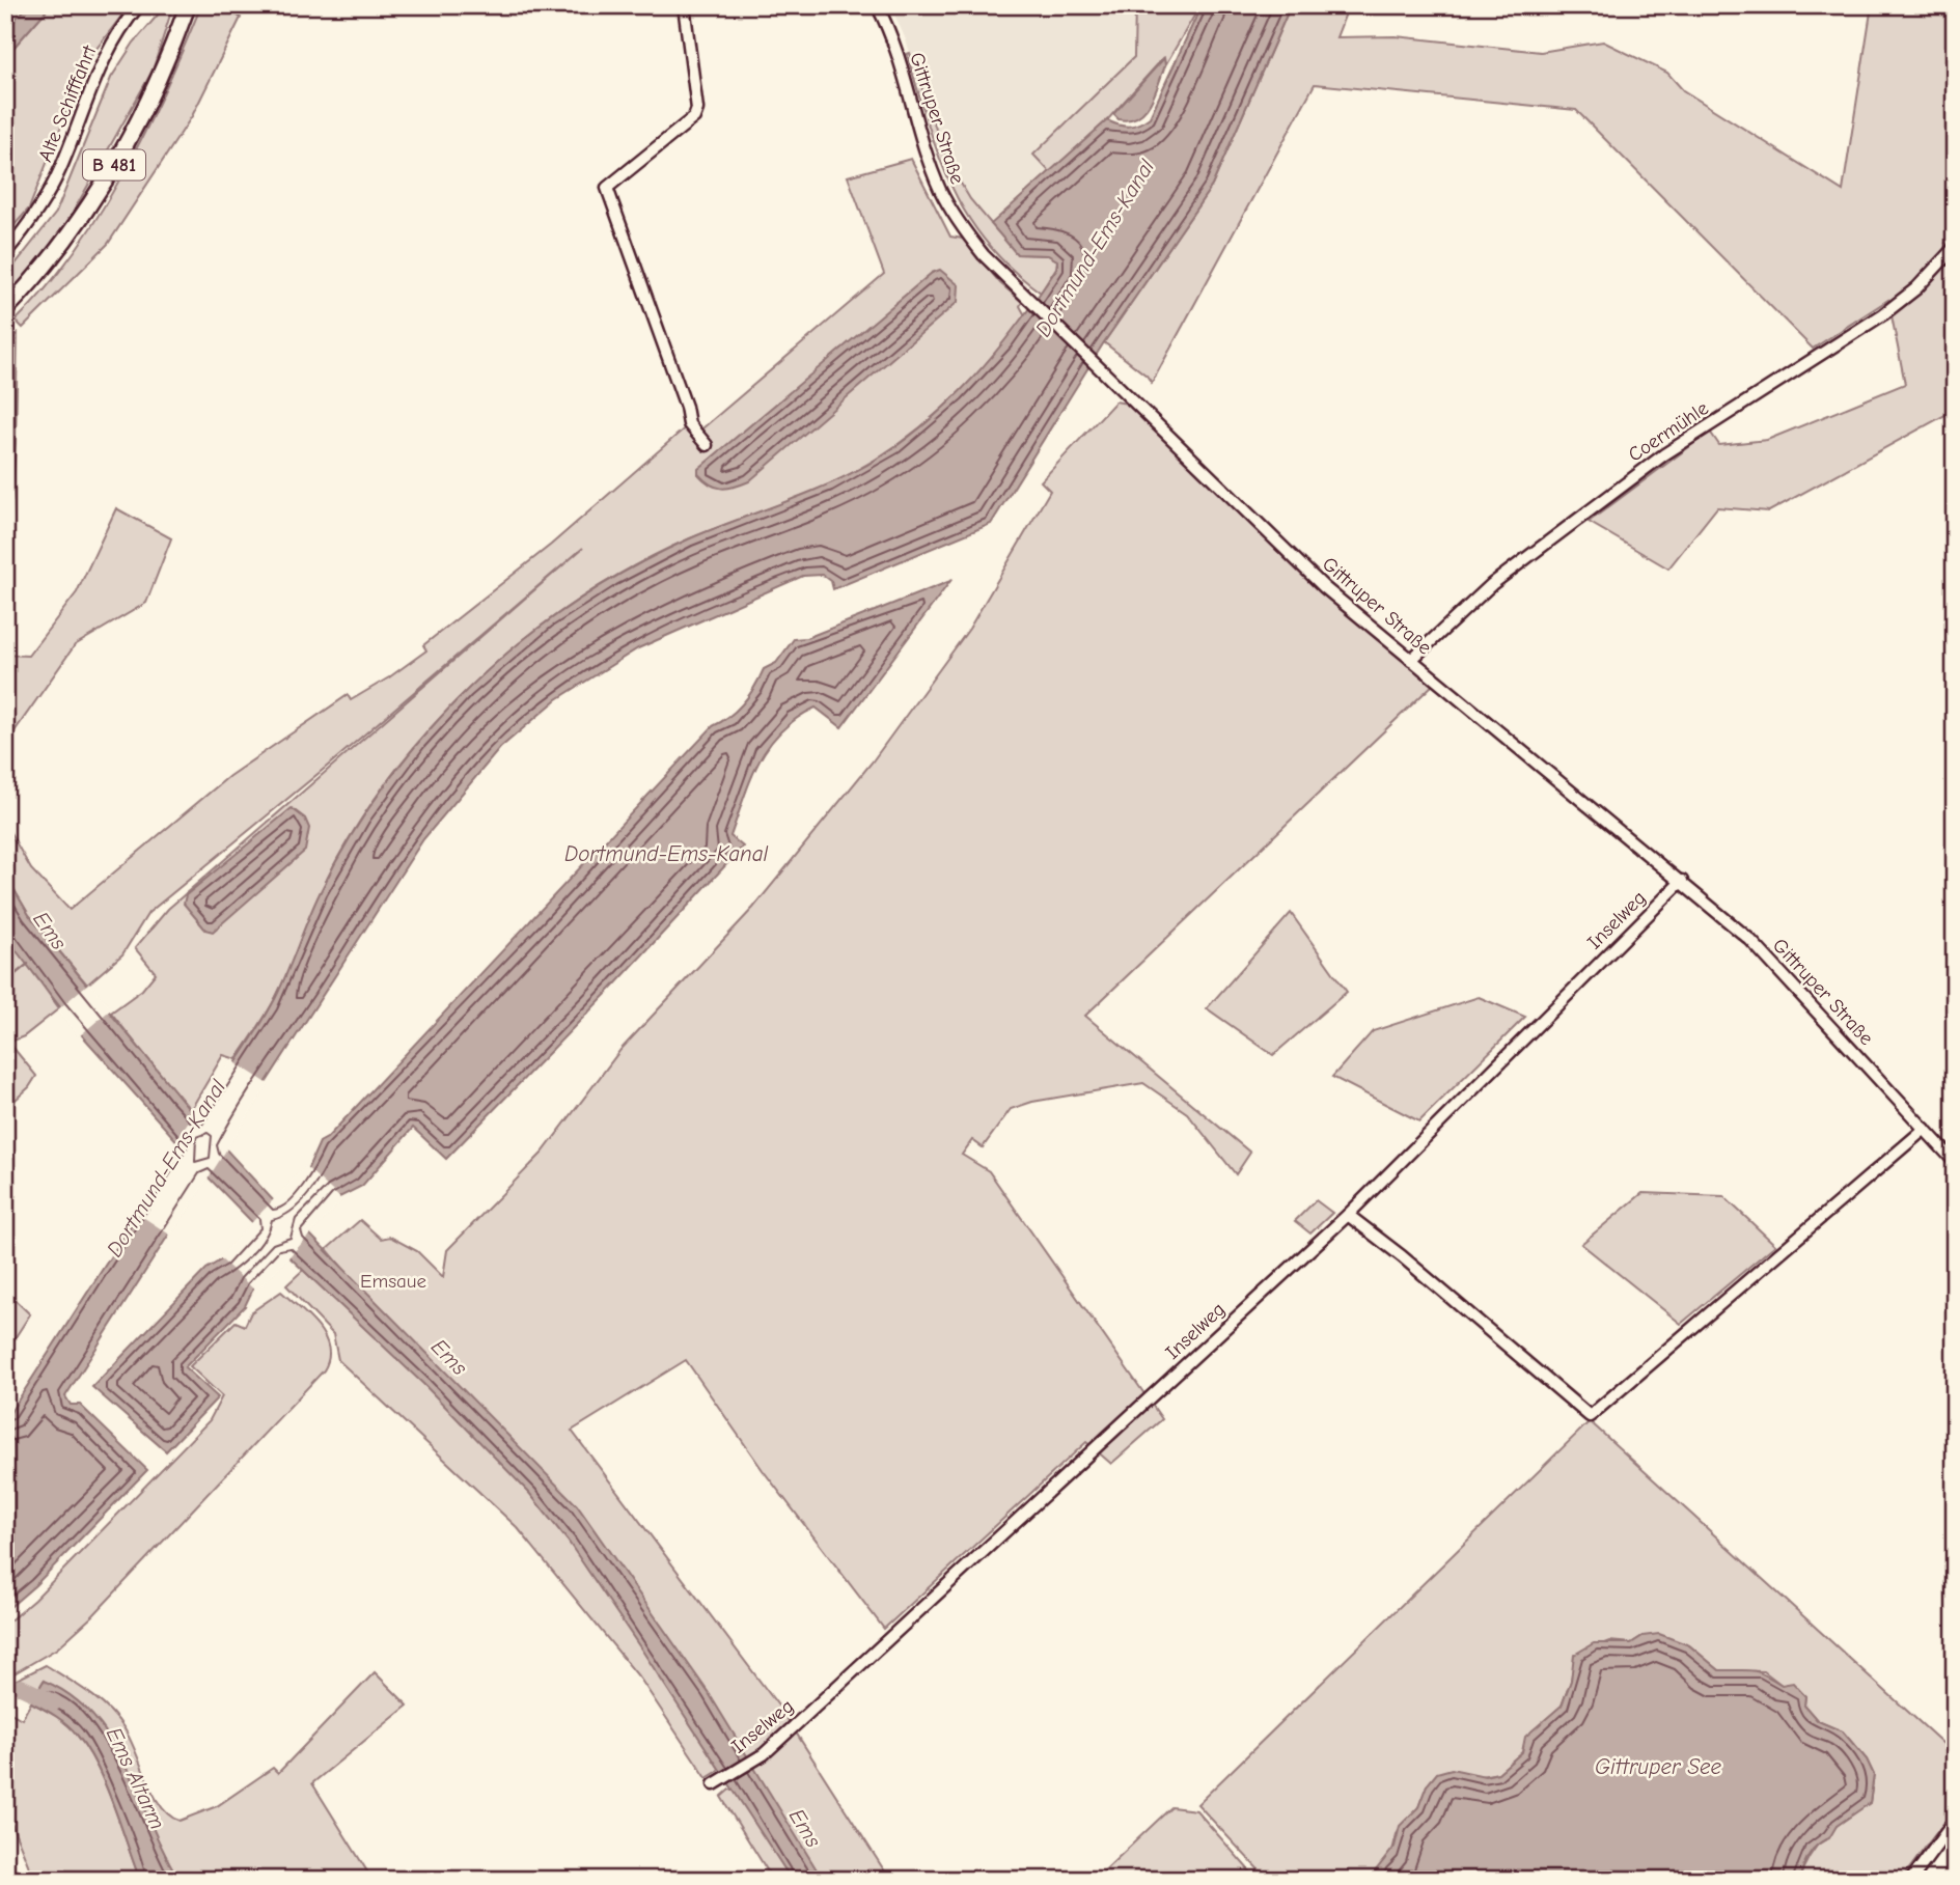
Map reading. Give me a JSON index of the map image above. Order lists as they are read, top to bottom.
{
  "streets": {
    "highway": ["B 481"],
    "street": [
      "Alte Schifffahrt",
      "Gittruper Straße",
      "Coermühle",
      "Inselweg"
    ]
  },
  "crossings": [
    ["Gittruper Straße", "Coermühle"],
    ["Gittruper Straße", "Inselweg"]
  ],
  "water": [
    "Dortmund-Ems-Kanal",
    "Ems",
    "Gittruper See",
    "Ems Altarm"
  ],
  "parks": ["Emsaue"]
}
